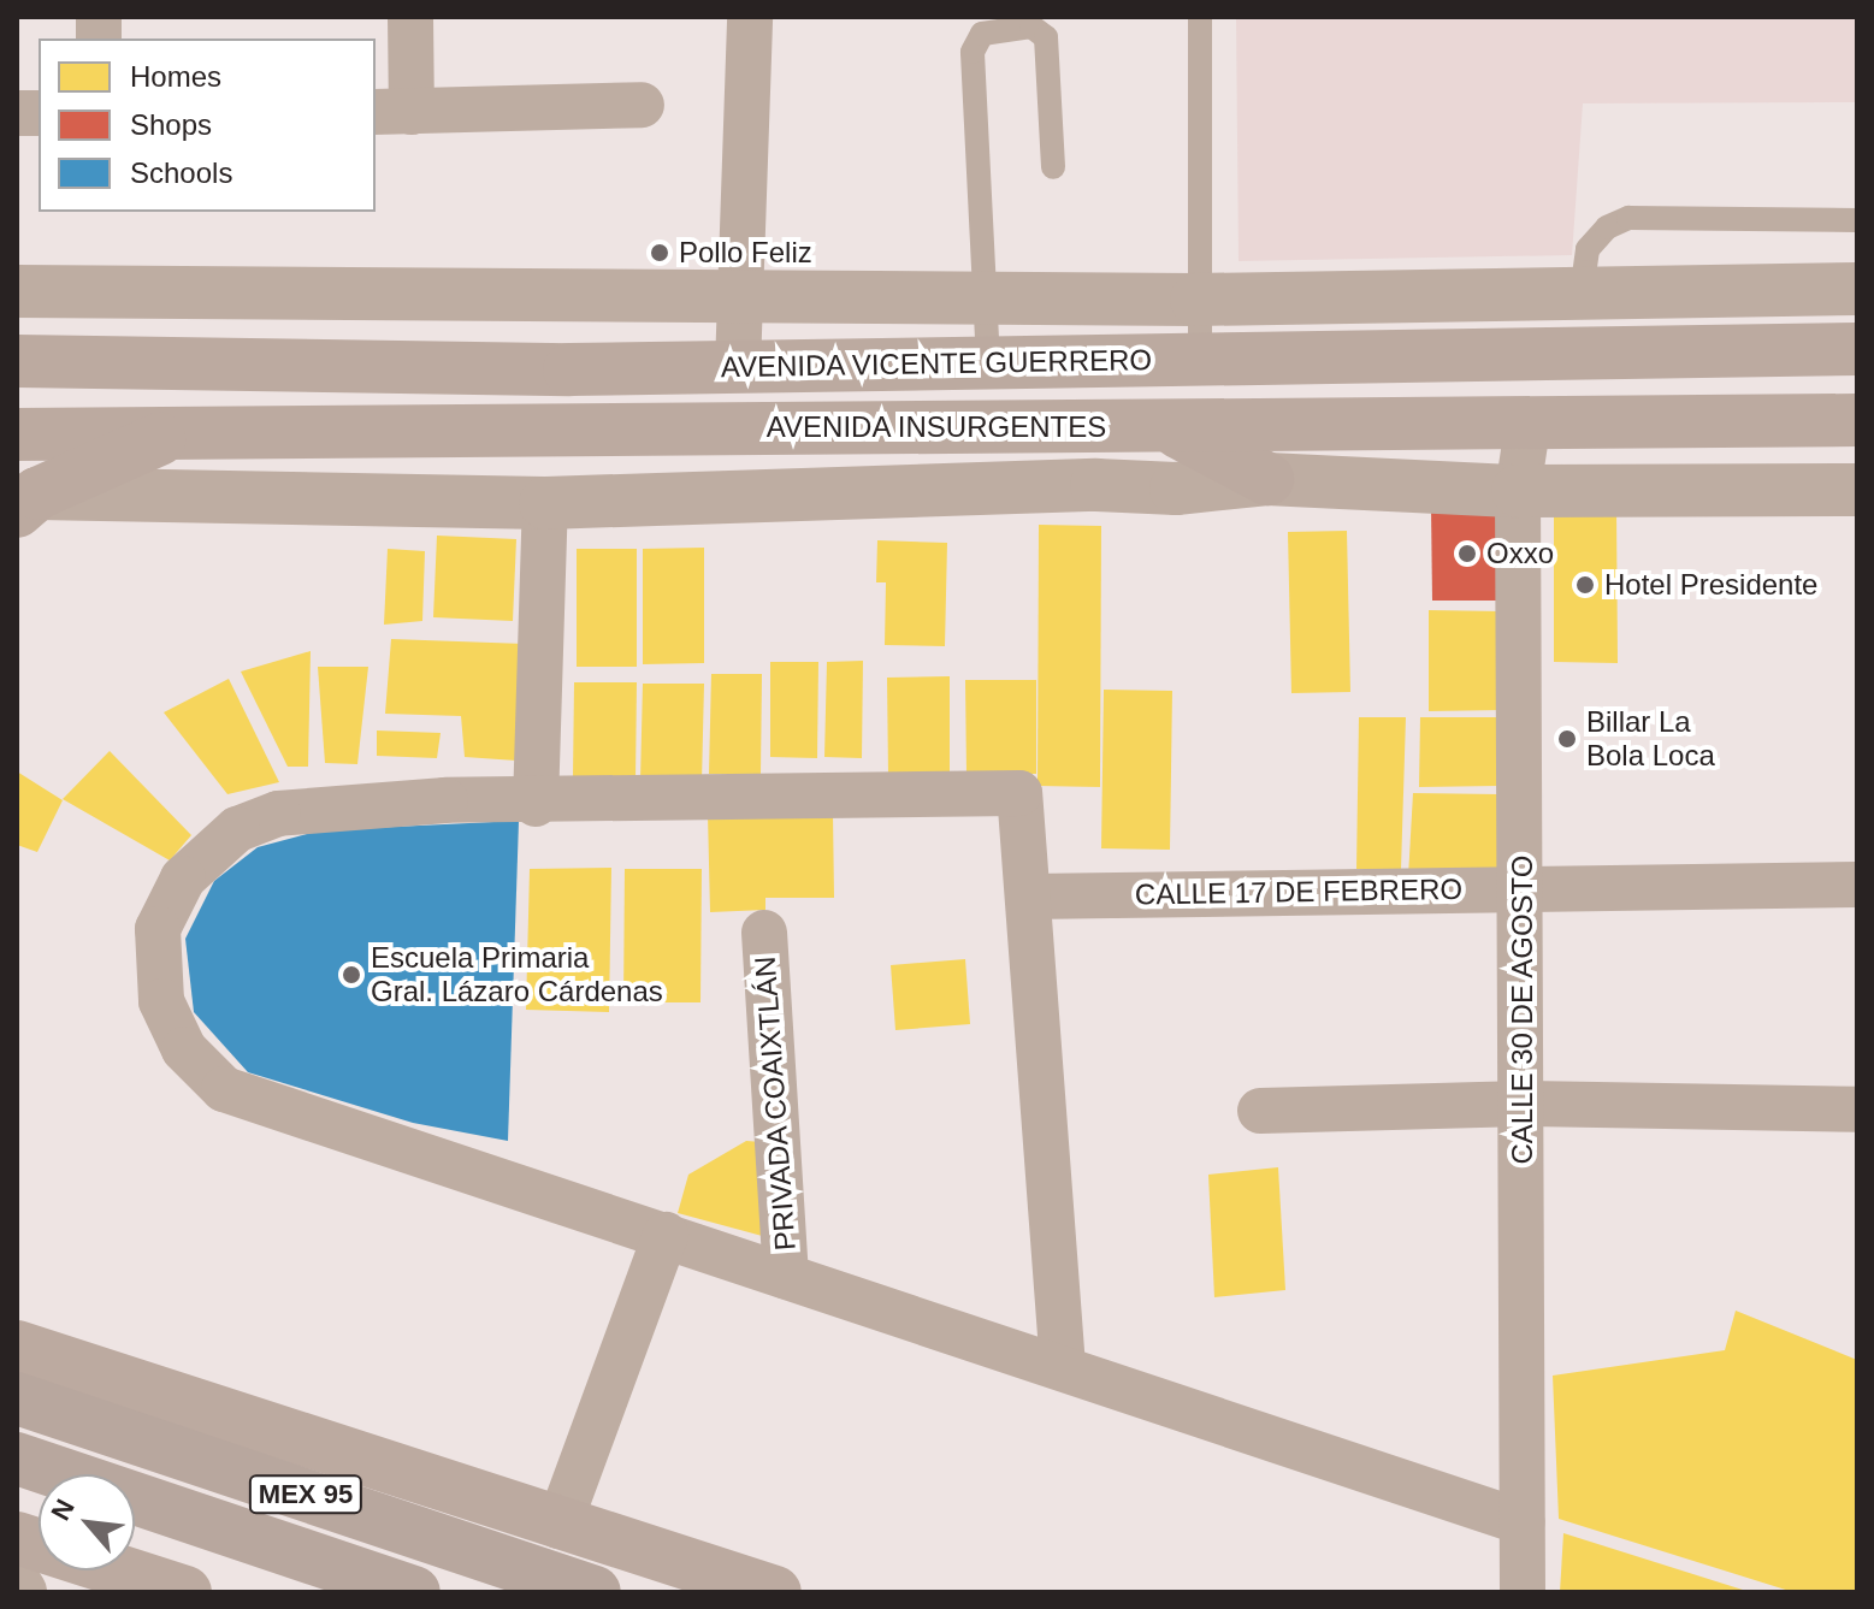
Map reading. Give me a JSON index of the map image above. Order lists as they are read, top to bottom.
{
  "streets": {
    "highway": ["MEX 95"],
    "main road": ["AVENIDA VICENTE GUERRERO", "AVENIDA INSURGENTES"],
    "street": ["CALLE 17 DE FEBRERO", "CALLE 30 DE AGOSTO", "PRIVADA COAIXTLÁN"]
  },
  "crossings": [
    ["AVENIDA INSURGENTES", "CALLE 30 DE AGOSTO"],
    ["CALLE 17 DE FEBRERO", "CALLE 30 DE AGOSTO"]
  ],
  "places": [
    "Pollo Feliz",
    "Oxxo",
    "Hotel Presidente",
    "Billar La Bola Loca",
    "Escuela Primaria Gral. Lázaro Cárdenas"
  ],
  "legend": ["Homes", "Shops", "Schools"],
  "north": "top left"
}
